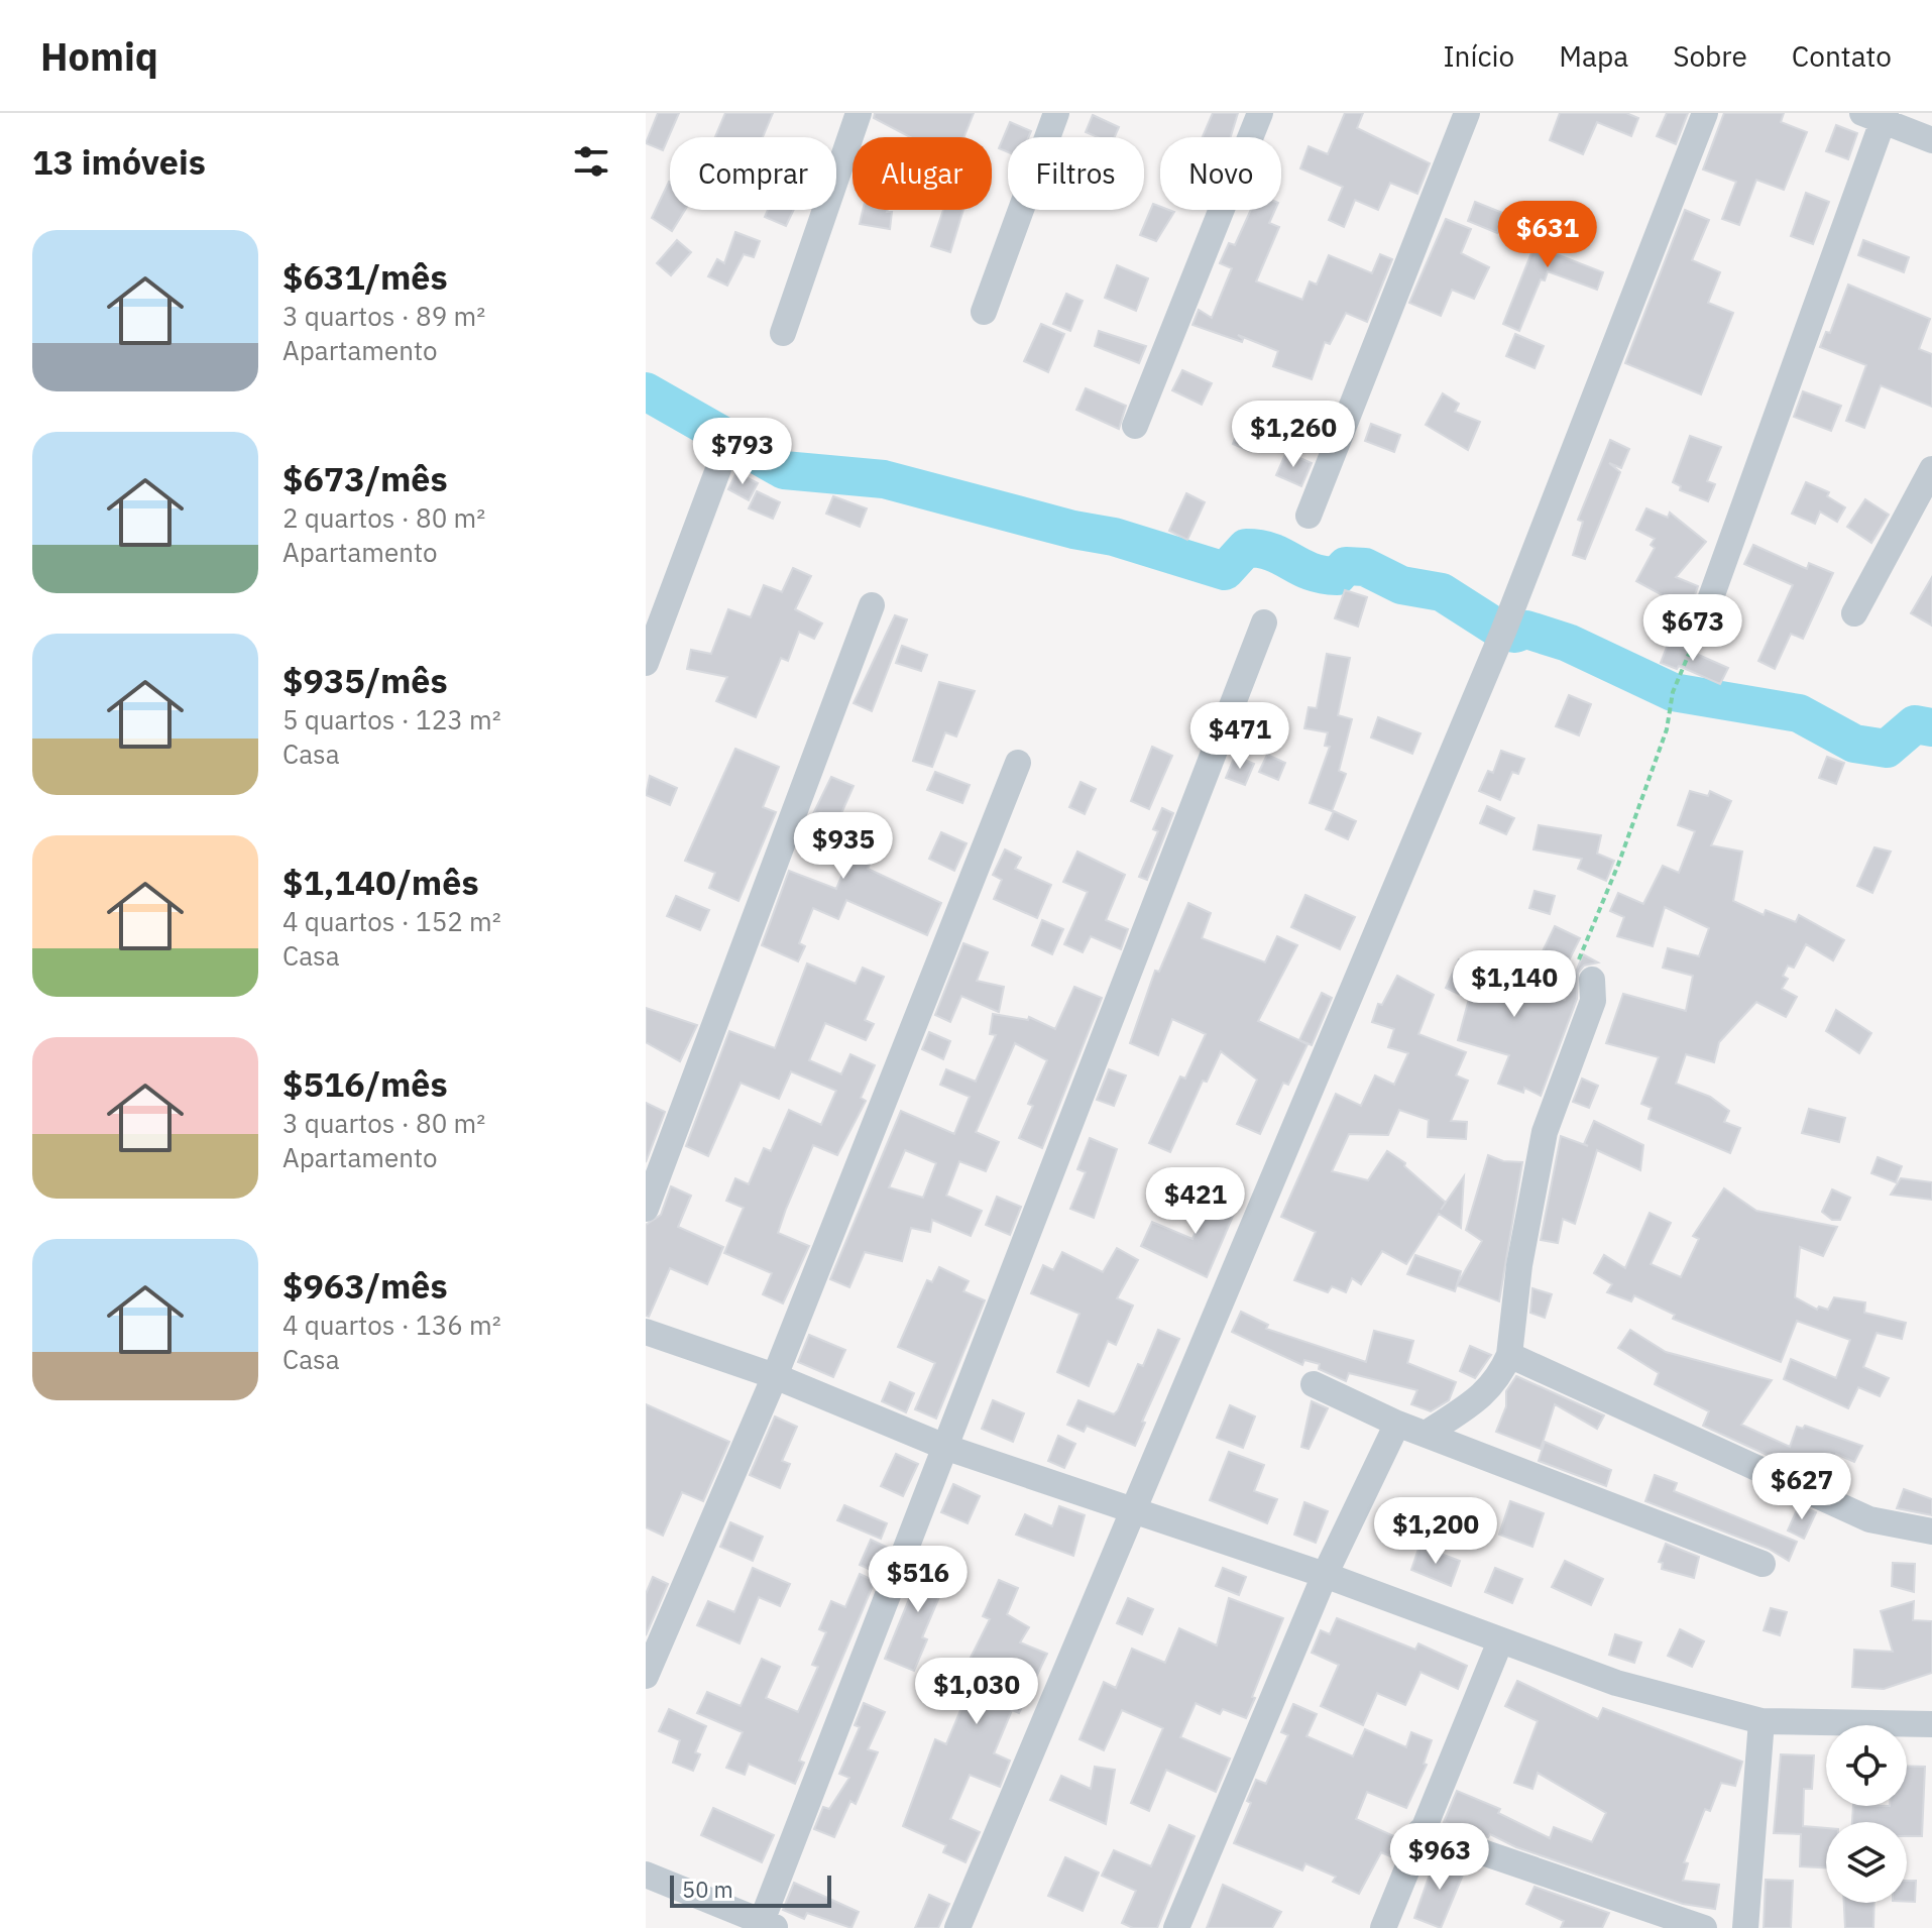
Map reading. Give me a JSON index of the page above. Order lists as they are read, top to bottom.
{
  "scale_bar": "50 m",
  "page": {
    "header": "Homiq",
    "nav": [
      "Início",
      "Mapa",
      "Sobre",
      "Contato"
    ],
    "heading": "13 imóveis",
    "chip": [
      "Comprar",
      "Alugar",
      "Filtros",
      "Novo"
    ],
    "price": [
      "$631",
      "$1,260",
      "$793",
      "$673",
      "$471",
      "$935",
      "$1,140",
      "$421",
      "$627",
      "$1,200",
      "$516",
      "$1,030",
      "$963"
    ],
    "list": [
      {
        "name": "$631/mês",
        "note": "3 quartos · 89 m² · Apartamento"
      },
      {
        "name": "$673/mês",
        "note": "2 quartos · 80 m² · Apartamento"
      },
      {
        "name": "$935/mês",
        "note": "5 quartos · 123 m² · Casa"
      },
      {
        "name": "$1,140/mês",
        "note": "4 quartos · 152 m² · Casa"
      },
      {
        "name": "$516/mês",
        "note": "3 quartos · 80 m² · Apartamento"
      },
      {
        "name": "$963/mês",
        "note": "4 quartos · 136 m² · Casa"
      }
    ],
    "scale": "50 m"
  }
}
